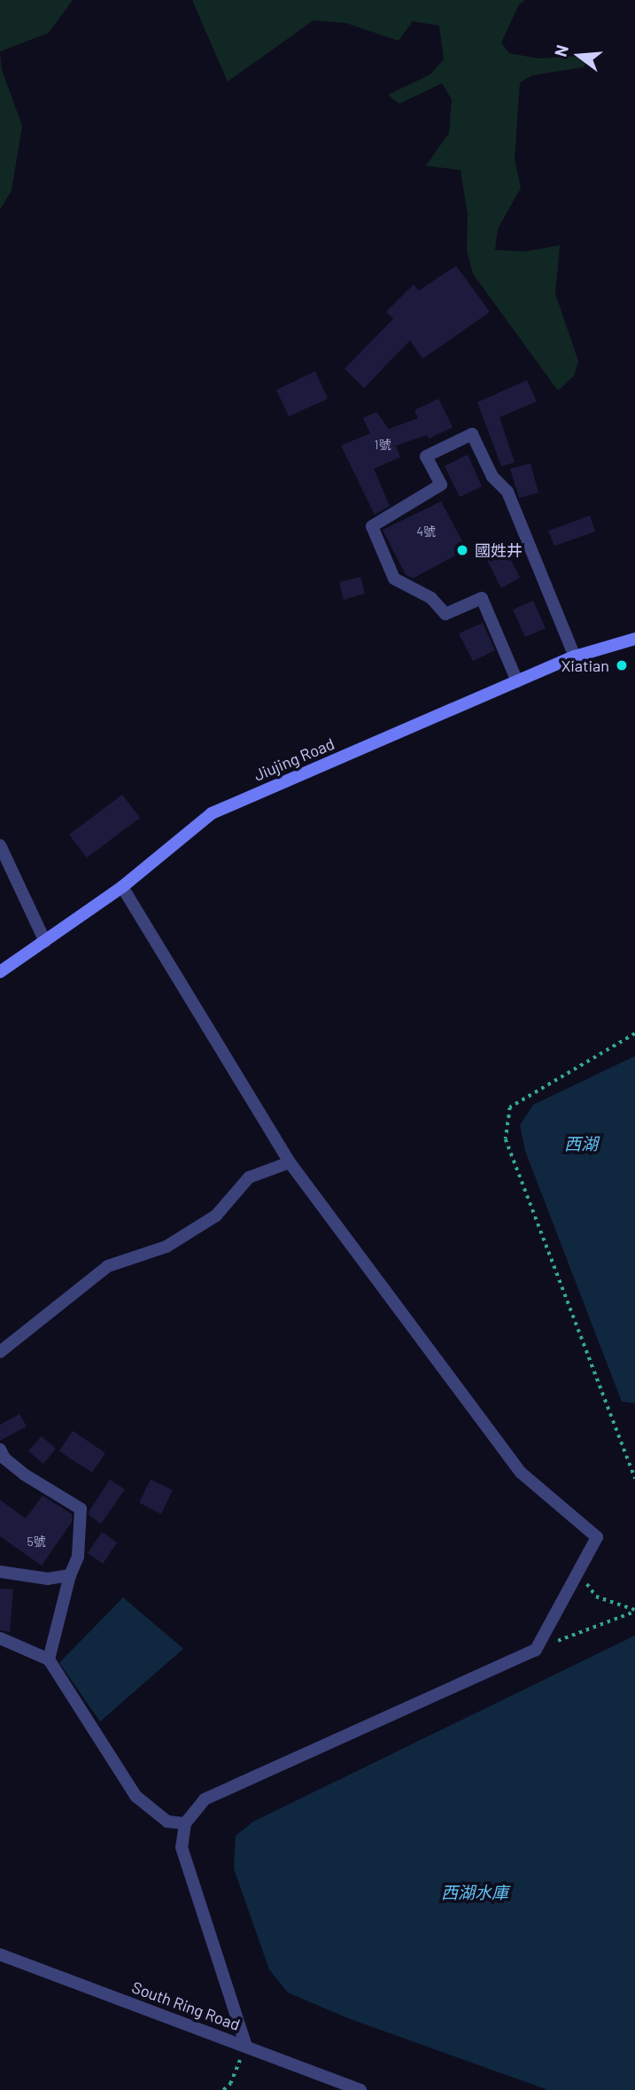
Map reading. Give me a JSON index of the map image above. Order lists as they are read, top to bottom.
{
  "streets": {
    "main road": ["Jiujing Road"],
    "street": ["South Ring Road"]
  },
  "water": ["西湖", "西湖水庫"],
  "places": ["國姓井", "Xiatian"],
  "house_numbers": ["1號", "4號", "5號"],
  "north": "left"
}
